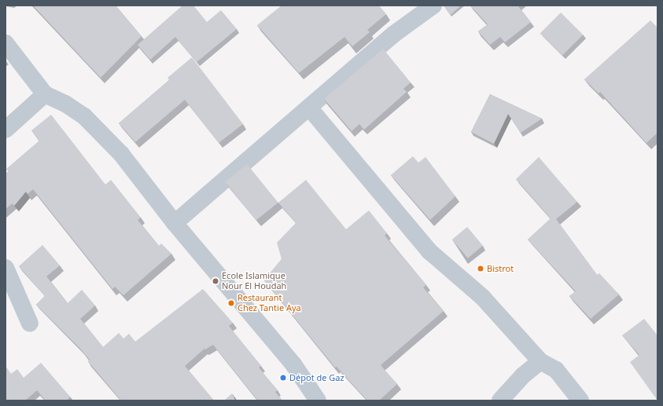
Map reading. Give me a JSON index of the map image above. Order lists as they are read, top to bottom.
{
  "places": [
    "Bistrot",
    "Ecole Islamique Nour El Houdah",
    "Restaurant Chez Tantie Aya",
    "Dépot de Gaz"
  ]
}
